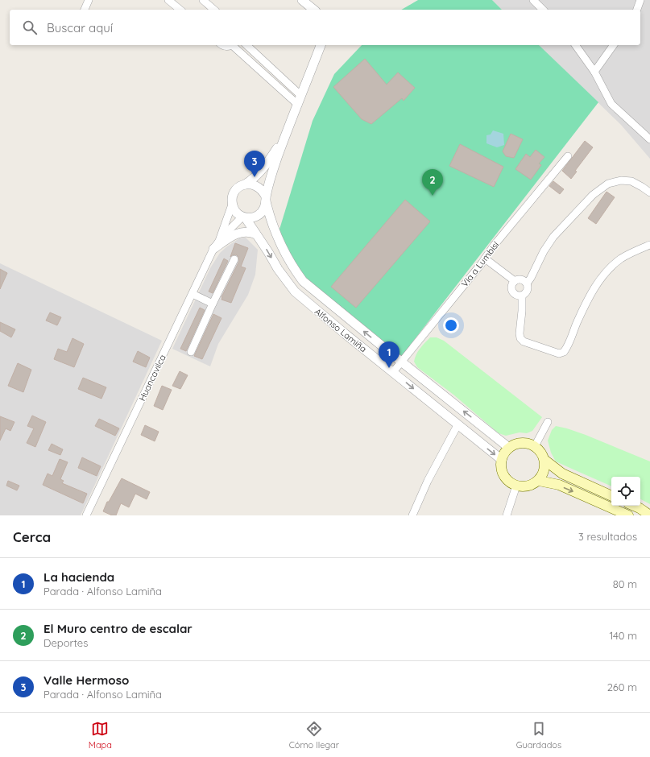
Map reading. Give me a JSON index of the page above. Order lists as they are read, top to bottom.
{
  "streets": {
    "street": ["Vía a Lumbisí", "Alfonso Lamiña", "Huancavilca"]
  },
  "crossings": [
    ["Vía a Lumbisí", "Alfonso Lamiña"],
    ["Alfonso Lamiña", "Huancavilca"]
  ],
  "page": {
    "search": "Buscar aquí",
    "pins": ["3", "2", "1"],
    "heading": ["Cerca", "3 resultados"],
    "list": [
      {
        "mark": "1",
        "name": "La hacienda",
        "note": "Parada · Alfonso Lamiña",
        "value": "80 m"
      },
      {
        "mark": "2",
        "name": "El Muro centro de escalar",
        "note": "Deportes",
        "value": "140 m"
      },
      {
        "mark": "3",
        "name": "Valle Hermoso",
        "note": "Parada · Alfonso Lamiña",
        "value": "260 m"
      }
    ],
    "nav": ["Mapa", "Cómo llegar", "Guardados"]
  }
}
